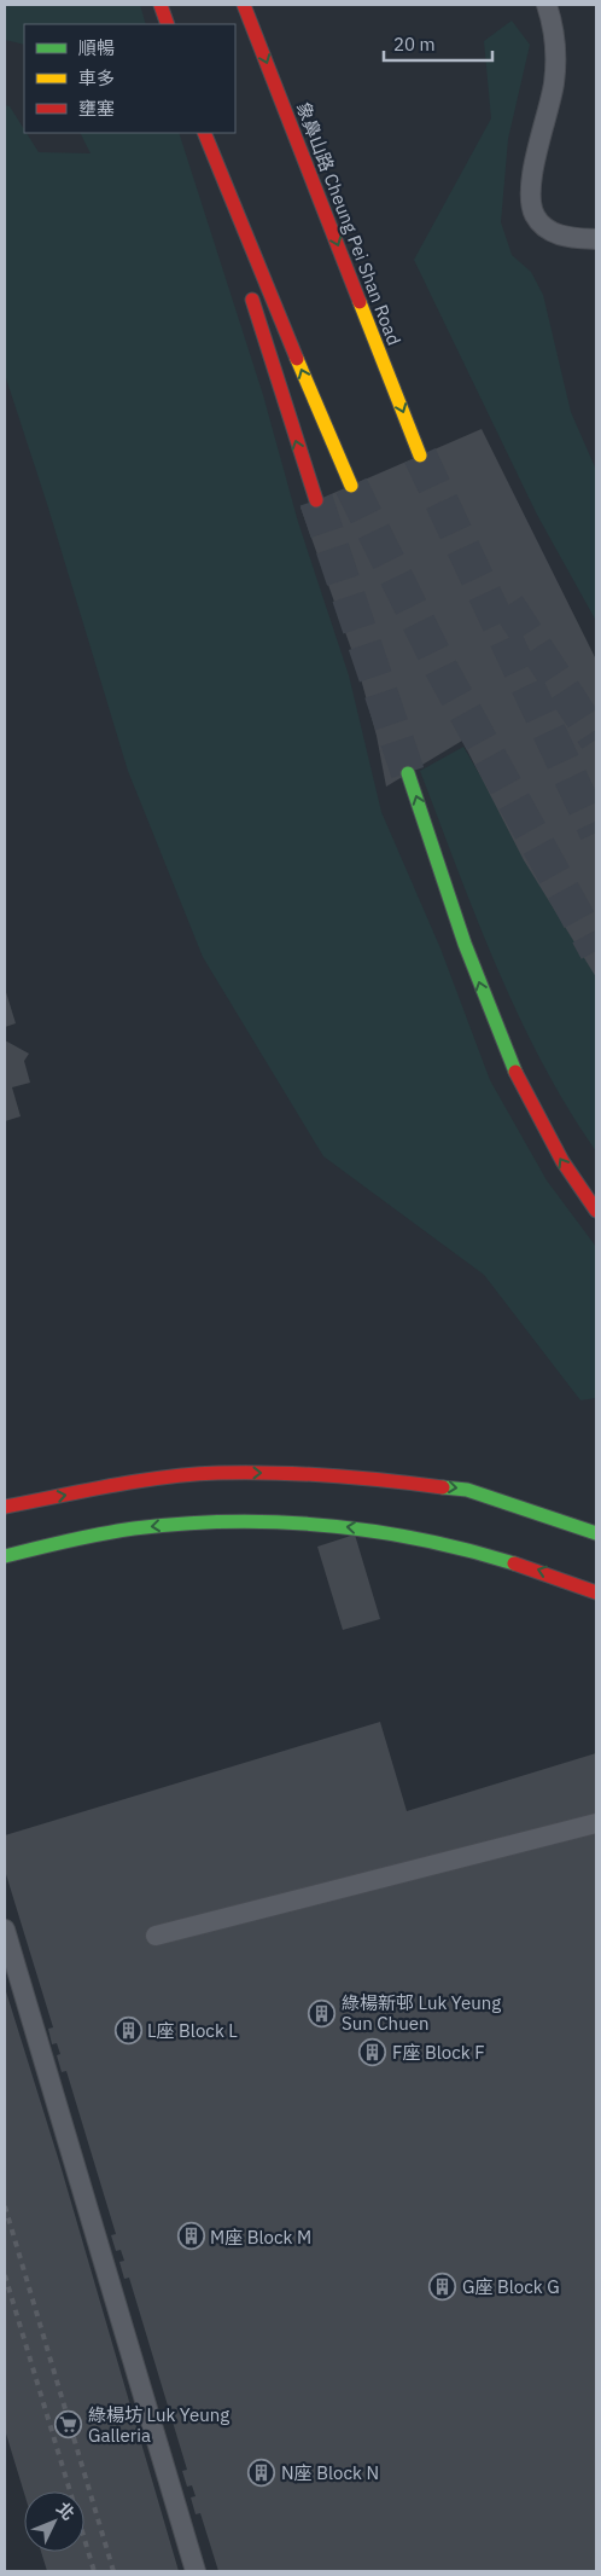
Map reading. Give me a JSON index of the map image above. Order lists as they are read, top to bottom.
{
  "streets": {
    "main road": ["象鼻山路 Cheung Pei Shan Road"]
  },
  "places": {
    "building": [
      "綠楊新邨 Luk Yeung Sun Chuen",
      "L座 Block L",
      "F座 Block F",
      "M座 Block M",
      "G座 Block G",
      "N座 Block N"
    ],
    "supermarket": ["綠楊坊 Luk Yeung Galleria"]
  },
  "legend": ["順暢", "車多", "壅塞"],
  "scale_bar": "20 m",
  "north": "top right"
}
